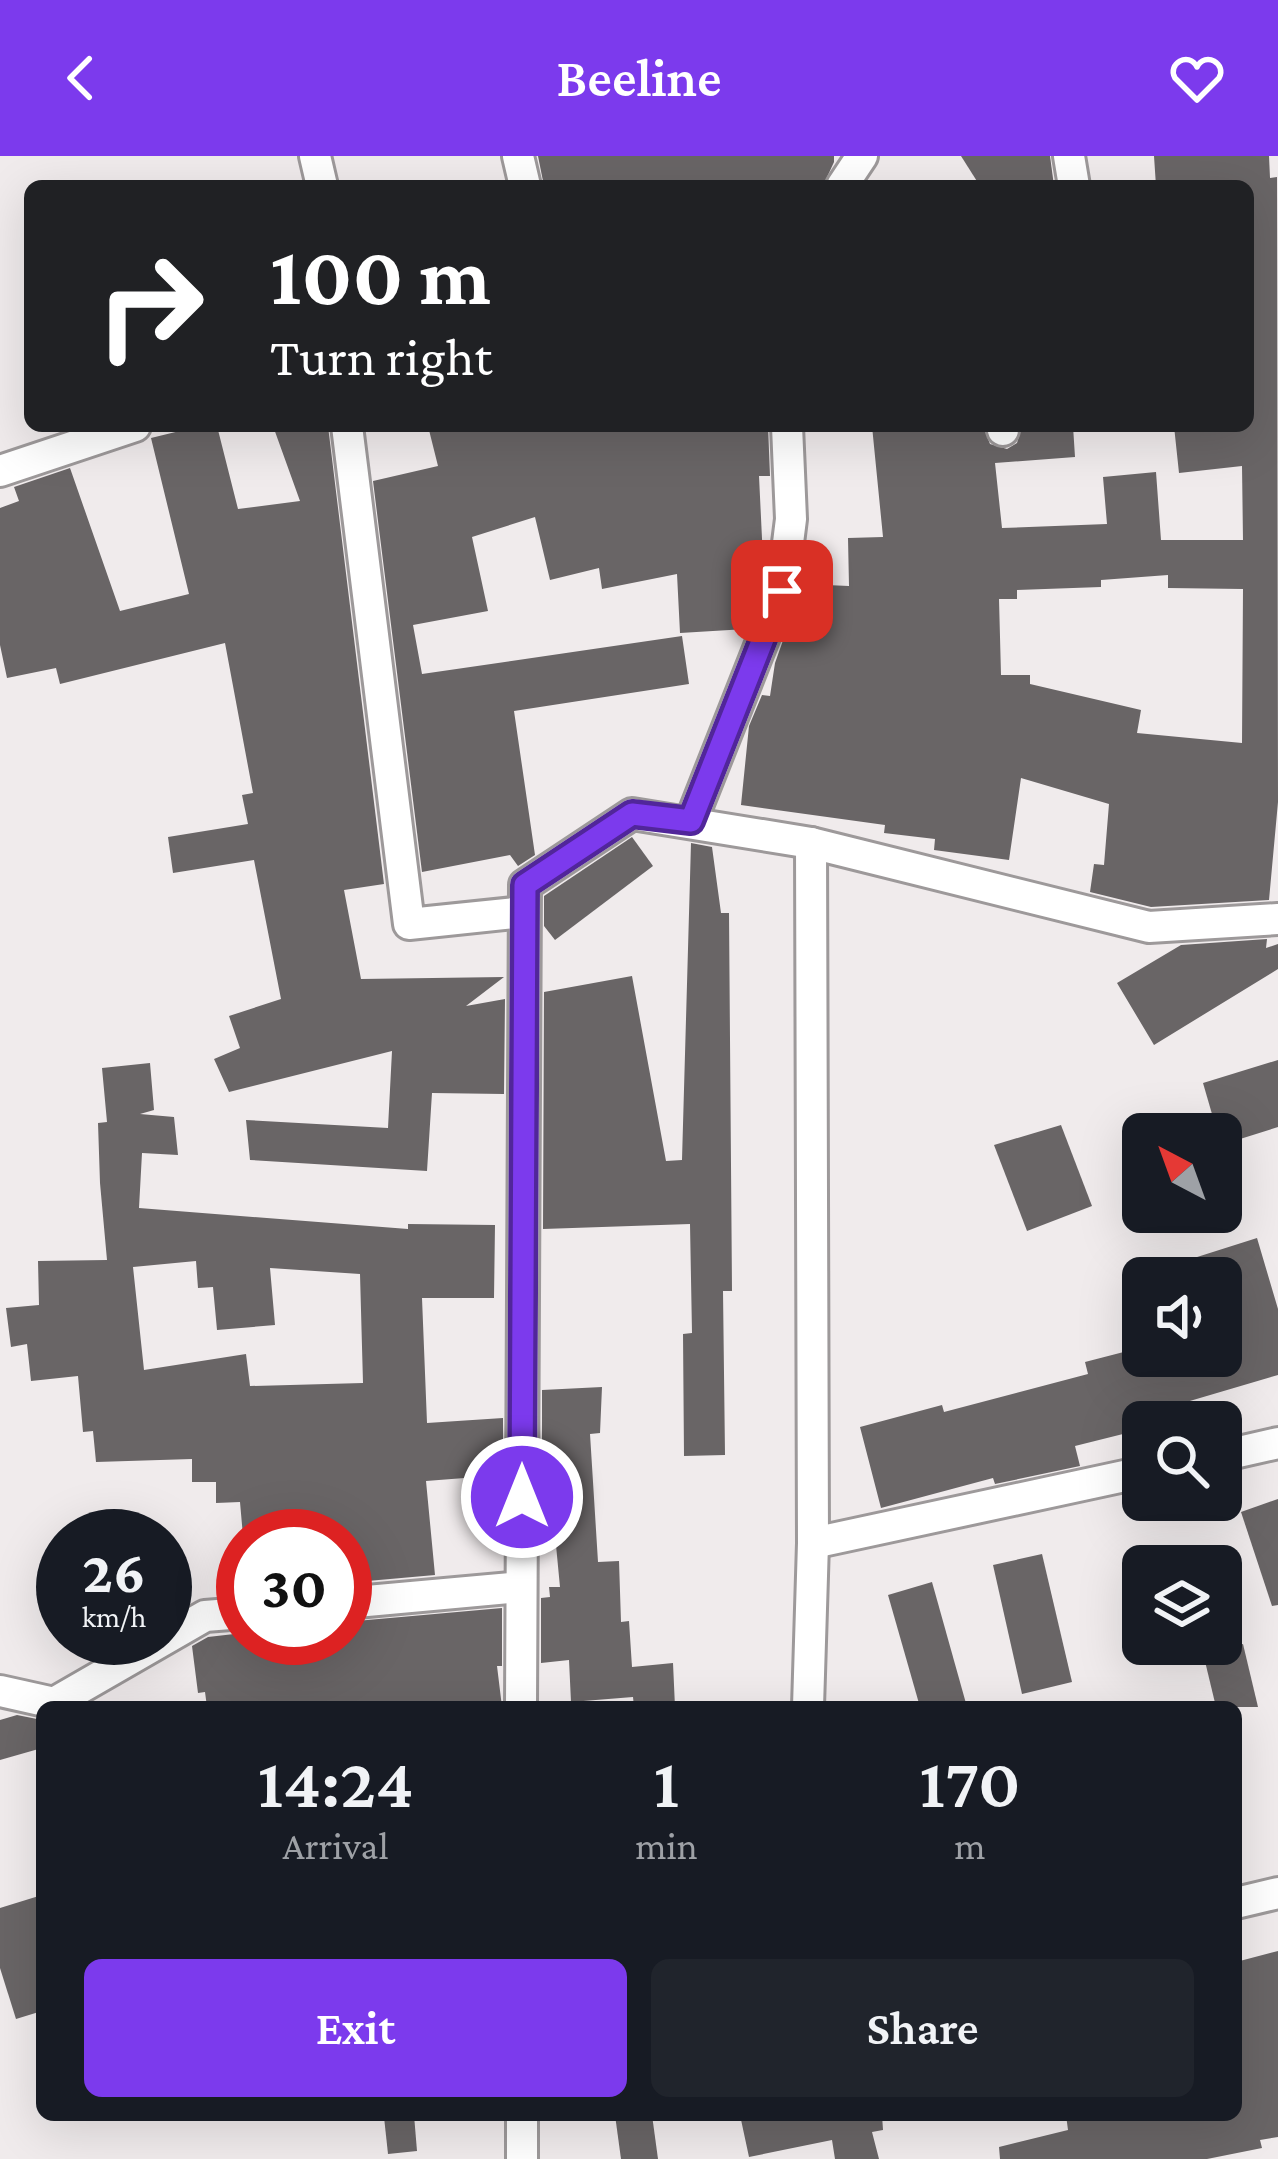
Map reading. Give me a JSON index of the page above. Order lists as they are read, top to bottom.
{
  "north": "top left",
  "page": {
    "header": "Beeline",
    "turn": ["100 m", "Turn right"],
    "speed": "26 km/h",
    "limit": "30",
    "eta": [
      "14:24",
      "Arrival",
      "1",
      "min",
      "170",
      "m"
    ],
    "buttons": ["Exit", "Share"]
  }
}
